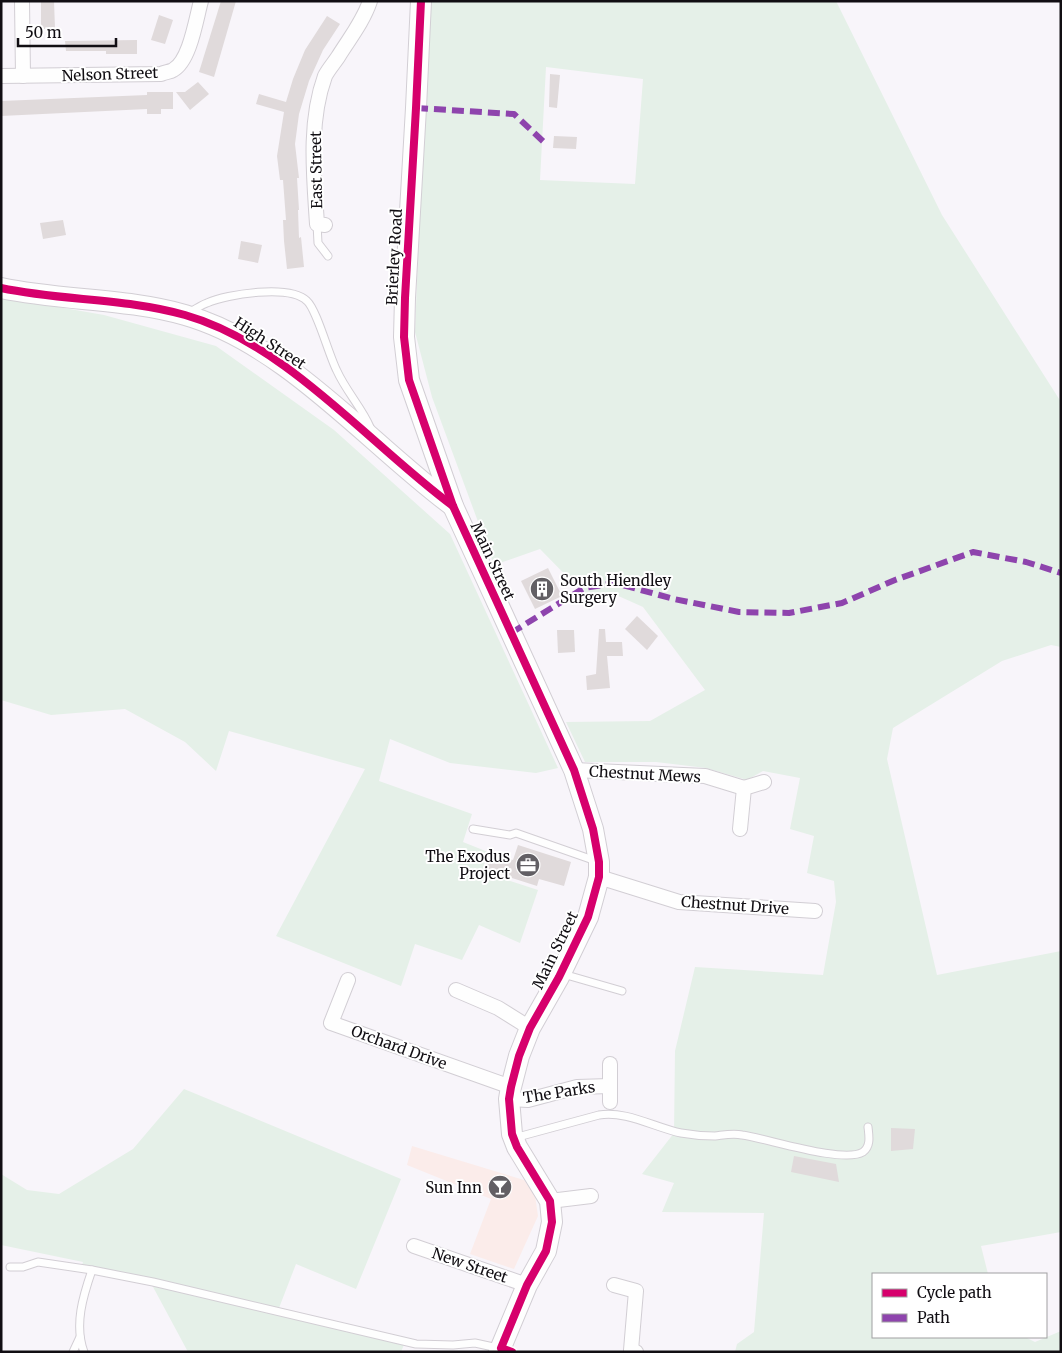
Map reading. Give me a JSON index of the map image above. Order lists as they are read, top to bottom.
{
  "streets": {
    "street": [
      "Nelson Street",
      "East Street",
      "Brierley Road",
      "High Street",
      "Main Street",
      "Chestnut Mews",
      "Chestnut Drive",
      "Orchard Drive",
      "The Parks",
      "New Street"
    ]
  },
  "crossings": [
    ["Brierley Road", "High Street"],
    ["Brierley Road", "Main Street"],
    ["High Street", "Main Street"],
    ["Main Street", "Chestnut Mews"],
    ["Main Street", "Chestnut Drive"],
    ["Main Street", "Orchard Drive"],
    ["Main Street", "The Parks"],
    ["Main Street", "New Street"],
    ["Orchard Drive", "The Parks"]
  ],
  "places": {
    "building": ["South Hiendley Surgery"],
    "office": ["The Exodus Project"],
    "bar": ["Sun Inn"]
  },
  "legend": ["Cycle path", "Path"],
  "scale_bar": "50 m"
}
